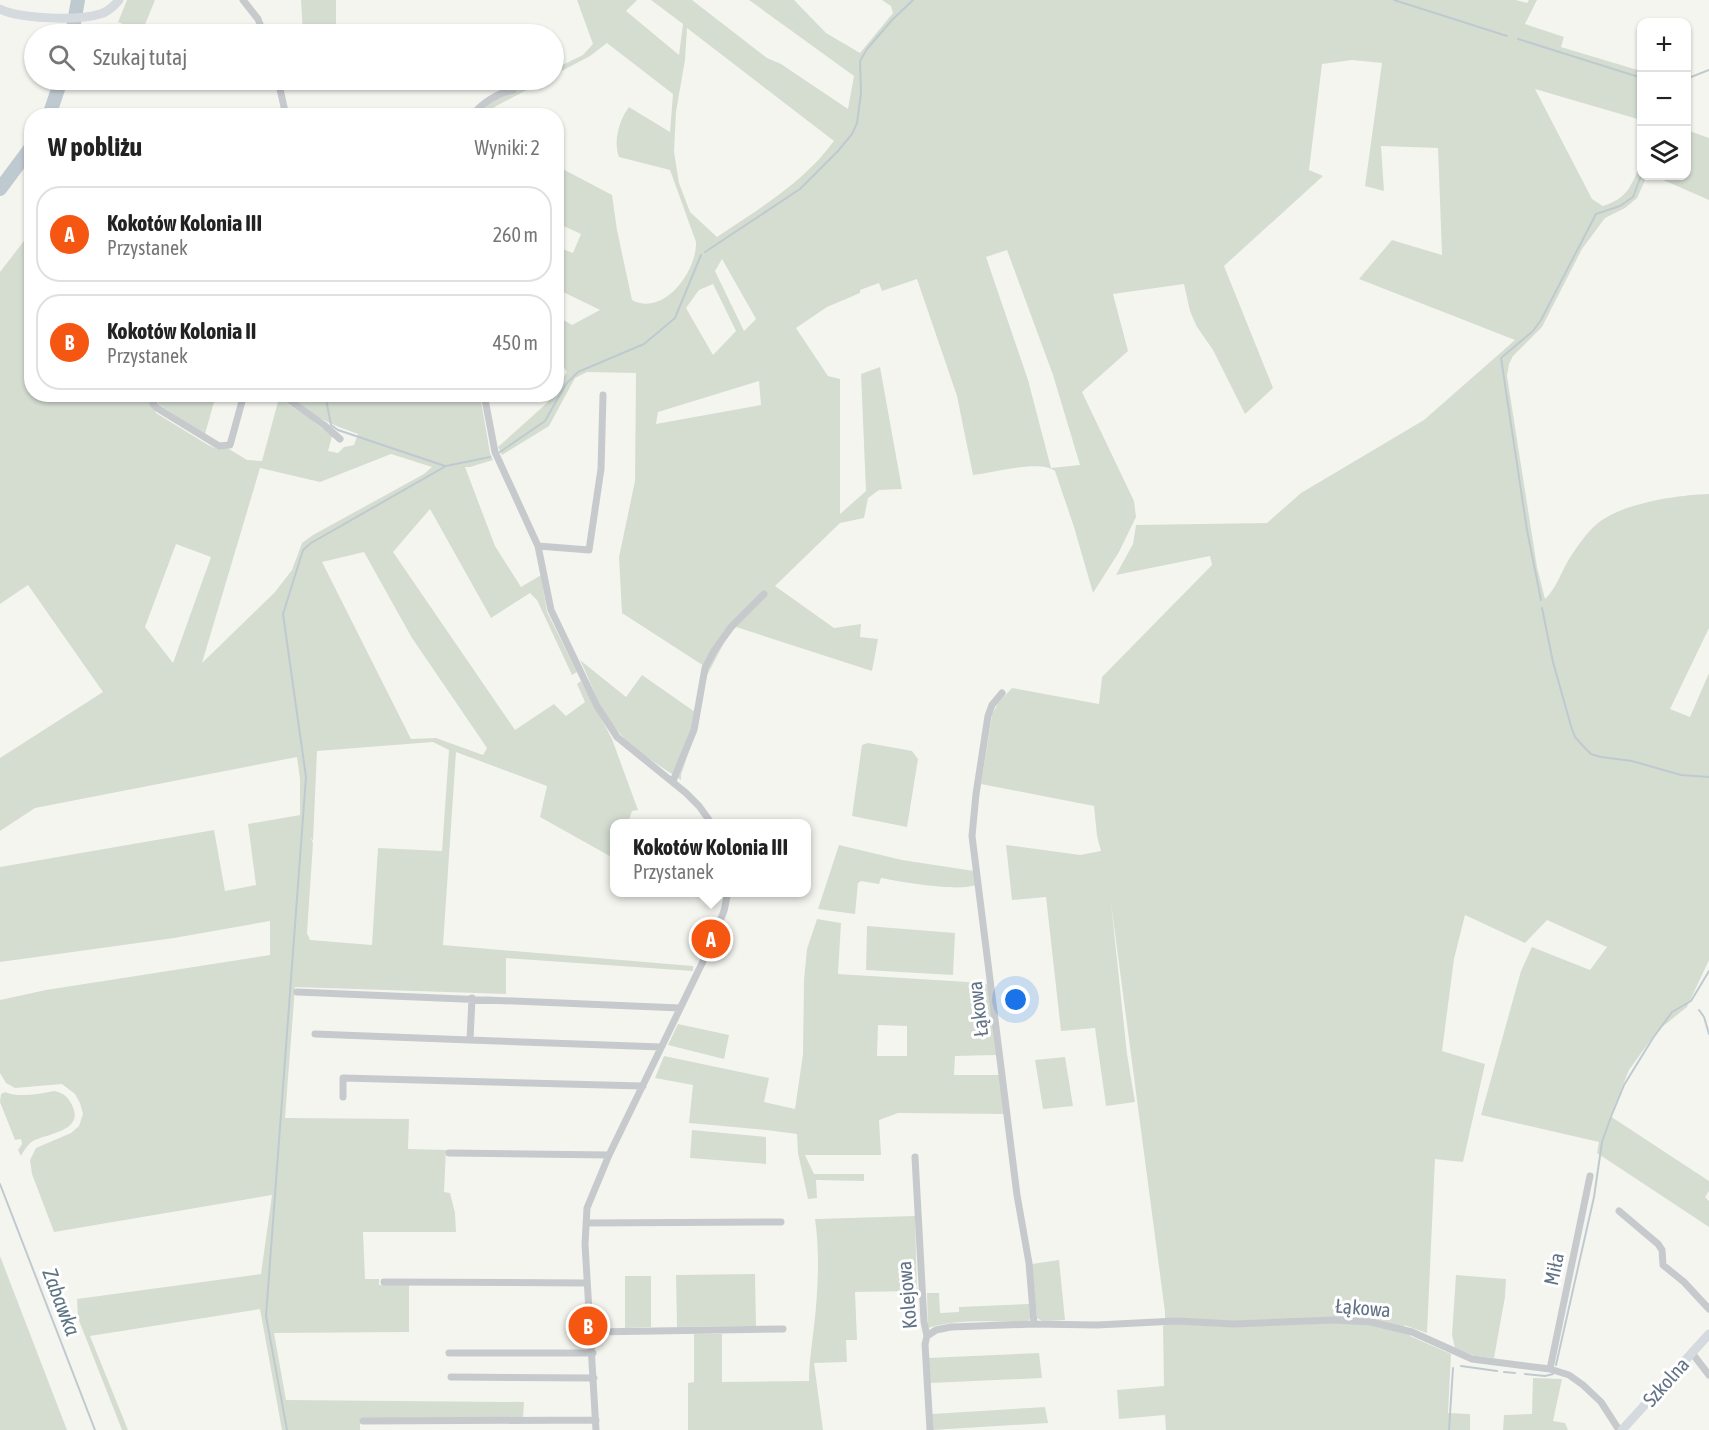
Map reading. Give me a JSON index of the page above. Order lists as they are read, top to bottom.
{
  "streets": {
    "street": [
      "Łąkowa",
      "Miła",
      "Kolejowa",
      "Szkolna"
    ]
  },
  "crossings": [
    ["Łąkowa", "Miła"],
    ["Łąkowa", "Kolejowa"],
    ["Łąkowa", "Szkolna"]
  ],
  "water": ["Zabawka"],
  "page": {
    "map_buttons": ["+", "−"],
    "search": "Szukaj tutaj",
    "heading": ["W pobliżu", "Wyniki: 2"],
    "list": [
      {
        "mark": "A",
        "name": "Kokotów Kolonia III",
        "note": "Przystanek",
        "value": "260 m"
      },
      {
        "mark": "B",
        "name": "Kokotów Kolonia II",
        "note": "Przystanek",
        "value": "450 m"
      }
    ],
    "popup": ["Kokotów Kolonia III", "Przystanek"],
    "pins": ["A", "B"]
  }
}
